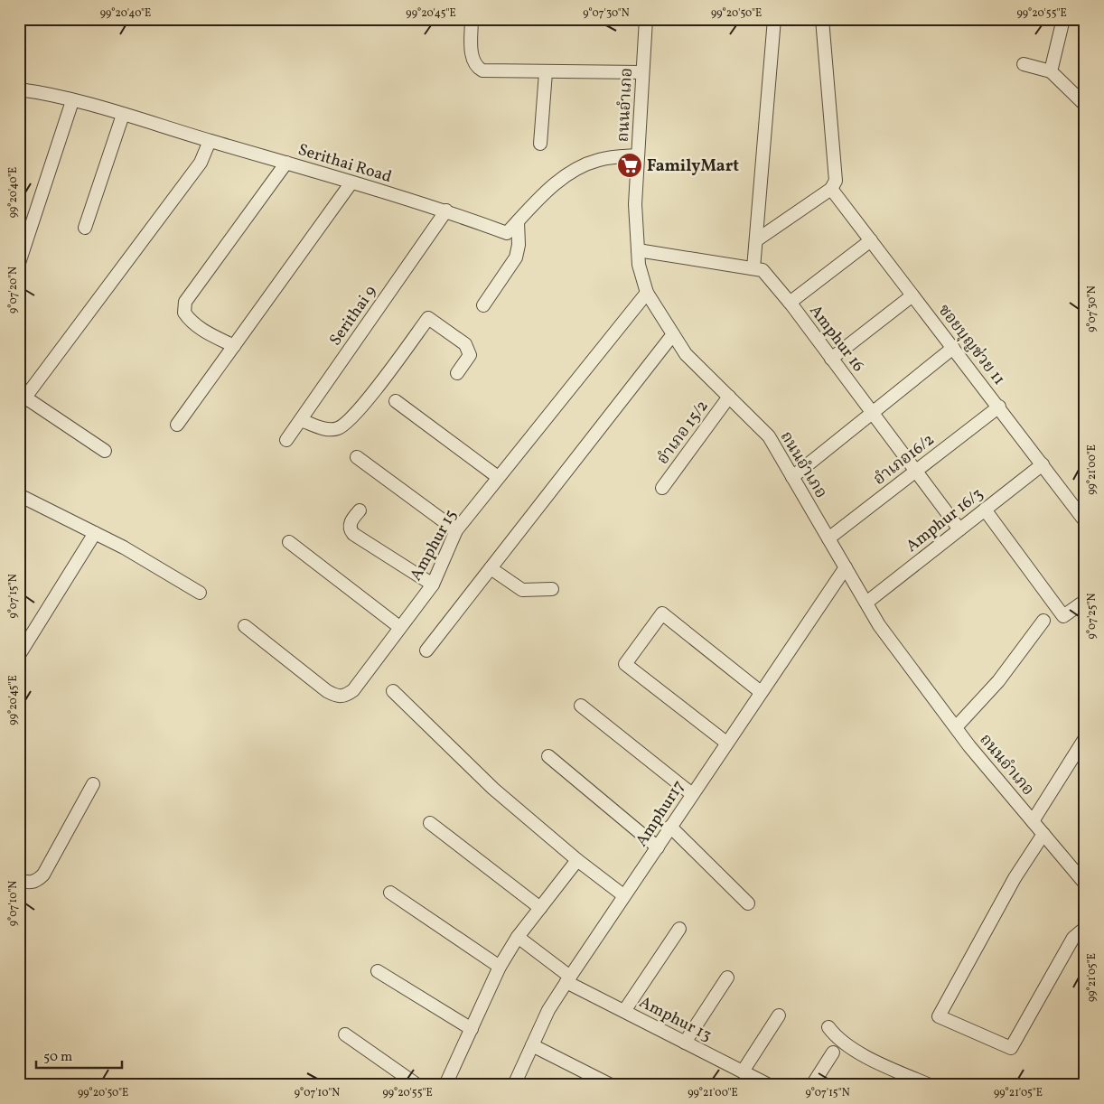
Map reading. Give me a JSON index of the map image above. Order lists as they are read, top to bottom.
{
  "streets": {
    "street": [
      "ถนนอำเภอ",
      "Serithai Road",
      "Serithai 9",
      "Amphur 16",
      "ซอยบุญช่วย 11",
      "อำเภอ 15/2",
      "อำเภอ16/2",
      "Amphur 16/3",
      "Amphur 15",
      "Amphur17",
      "Amphur 13"
    ]
  },
  "crossings": [
    ["ถนนอำเภอ", "Serithai Road"],
    ["ถนนอำเภอ", "Amphur 16"],
    ["ถนนอำเภอ", "อำเภอ 15/2"],
    ["ถนนอำเภอ", "อำเภอ16/2"],
    ["ถนนอำเภอ", "Amphur 16/3"],
    ["ถนนอำเภอ", "Amphur 15"],
    ["ถนนอำเภอ", "Amphur17"],
    ["Serithai Road", "Serithai 9"],
    ["Amphur 16", "อำเภอ16/2"],
    ["Amphur 16", "Amphur 16/3"],
    ["ซอยบุญช่วย 11", "อำเภอ16/2"],
    ["ซอยบุญช่วย 11", "Amphur 16/3"],
    ["Amphur17", "Amphur 13"]
  ],
  "places": {
    "supermarket": ["FamilyMart"]
  },
  "scale_bar": "50 m",
  "coordinates": [
    "99°20'40\"E",
    "99°20'45\"E",
    "9°07'30\"N",
    "99°20'50\"E",
    "99°20'55\"E",
    "9°07'20\"N",
    "99°21'00\"E",
    "9°07'15\"N",
    "9°07'25\"N",
    "9°07'10\"N",
    "99°21'05\"E"
  ]
}
